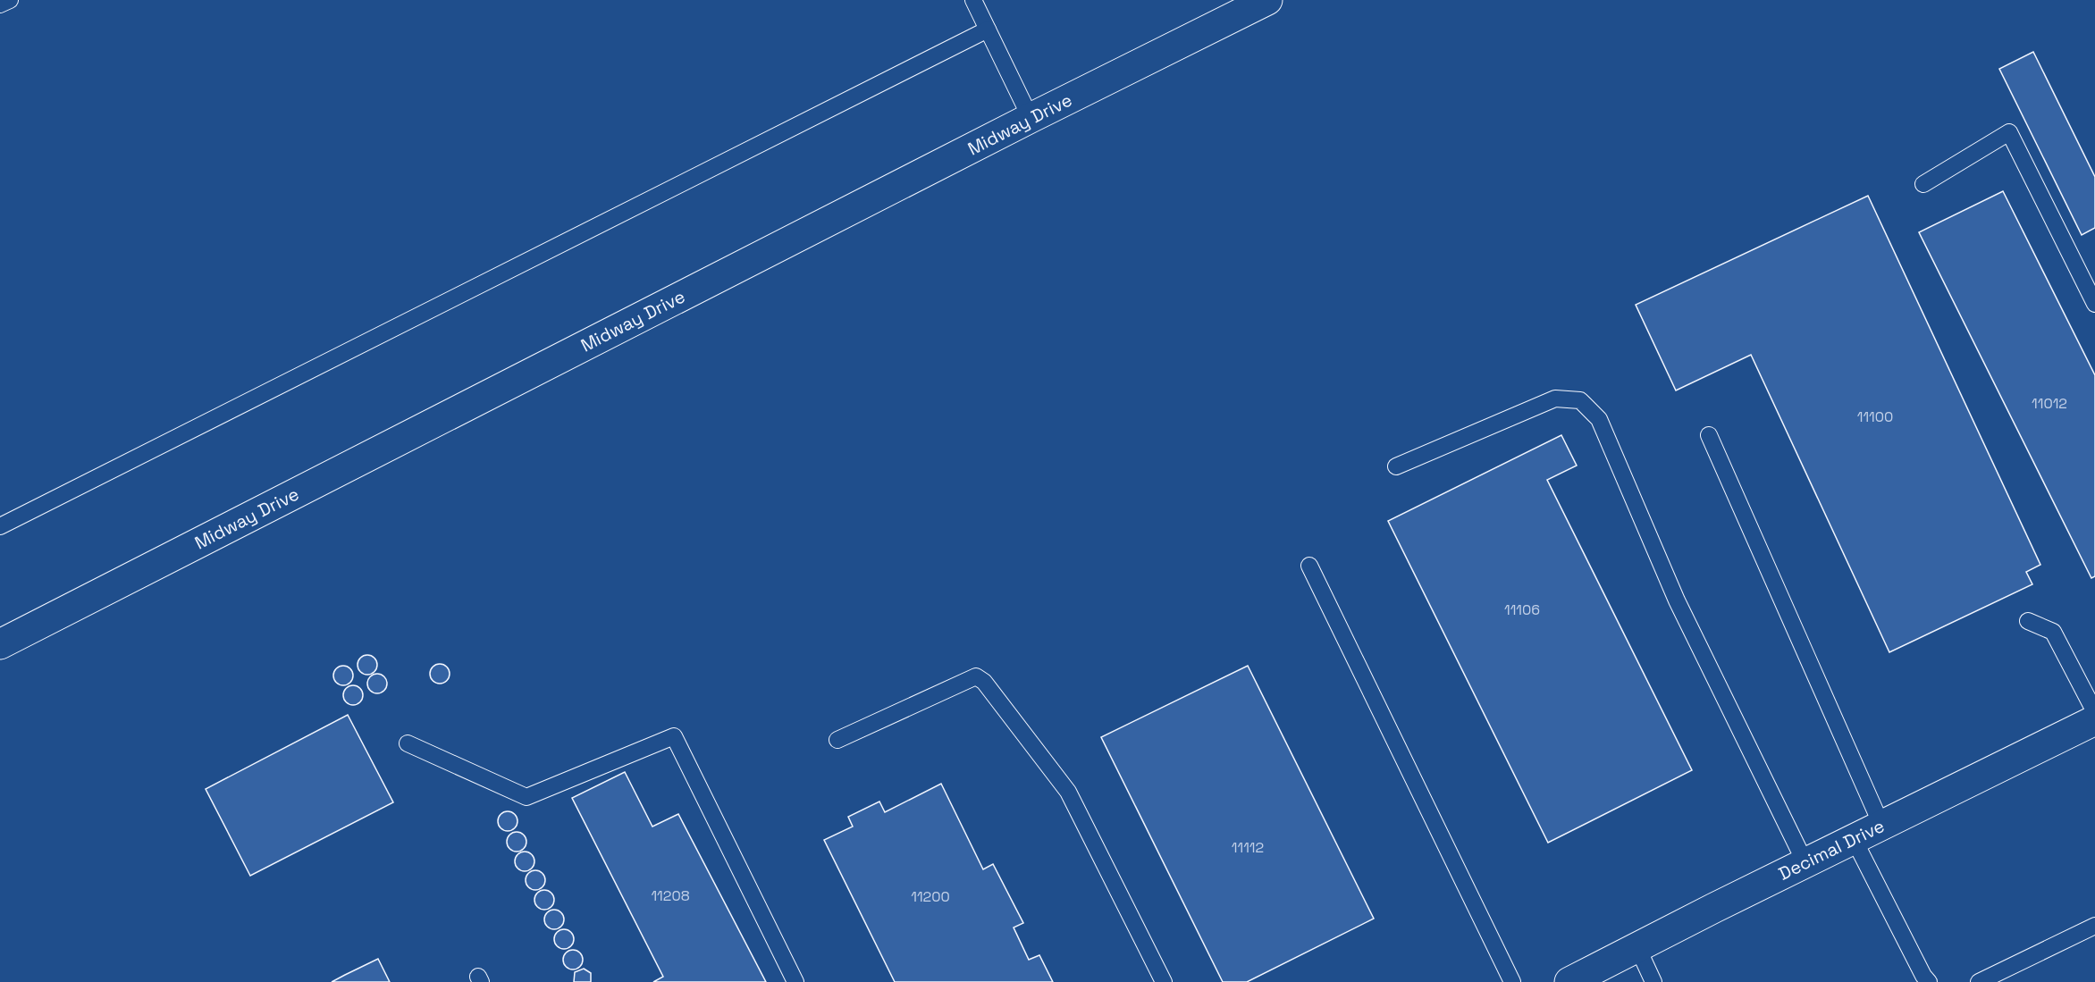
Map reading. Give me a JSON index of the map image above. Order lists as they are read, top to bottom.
{
  "streets": {
    "street": ["Midway Drive", "Decimal Drive"]
  },
  "house_numbers": [
    "11012",
    "11100",
    "11106",
    "11112",
    "11208",
    "11200"
  ]
}
